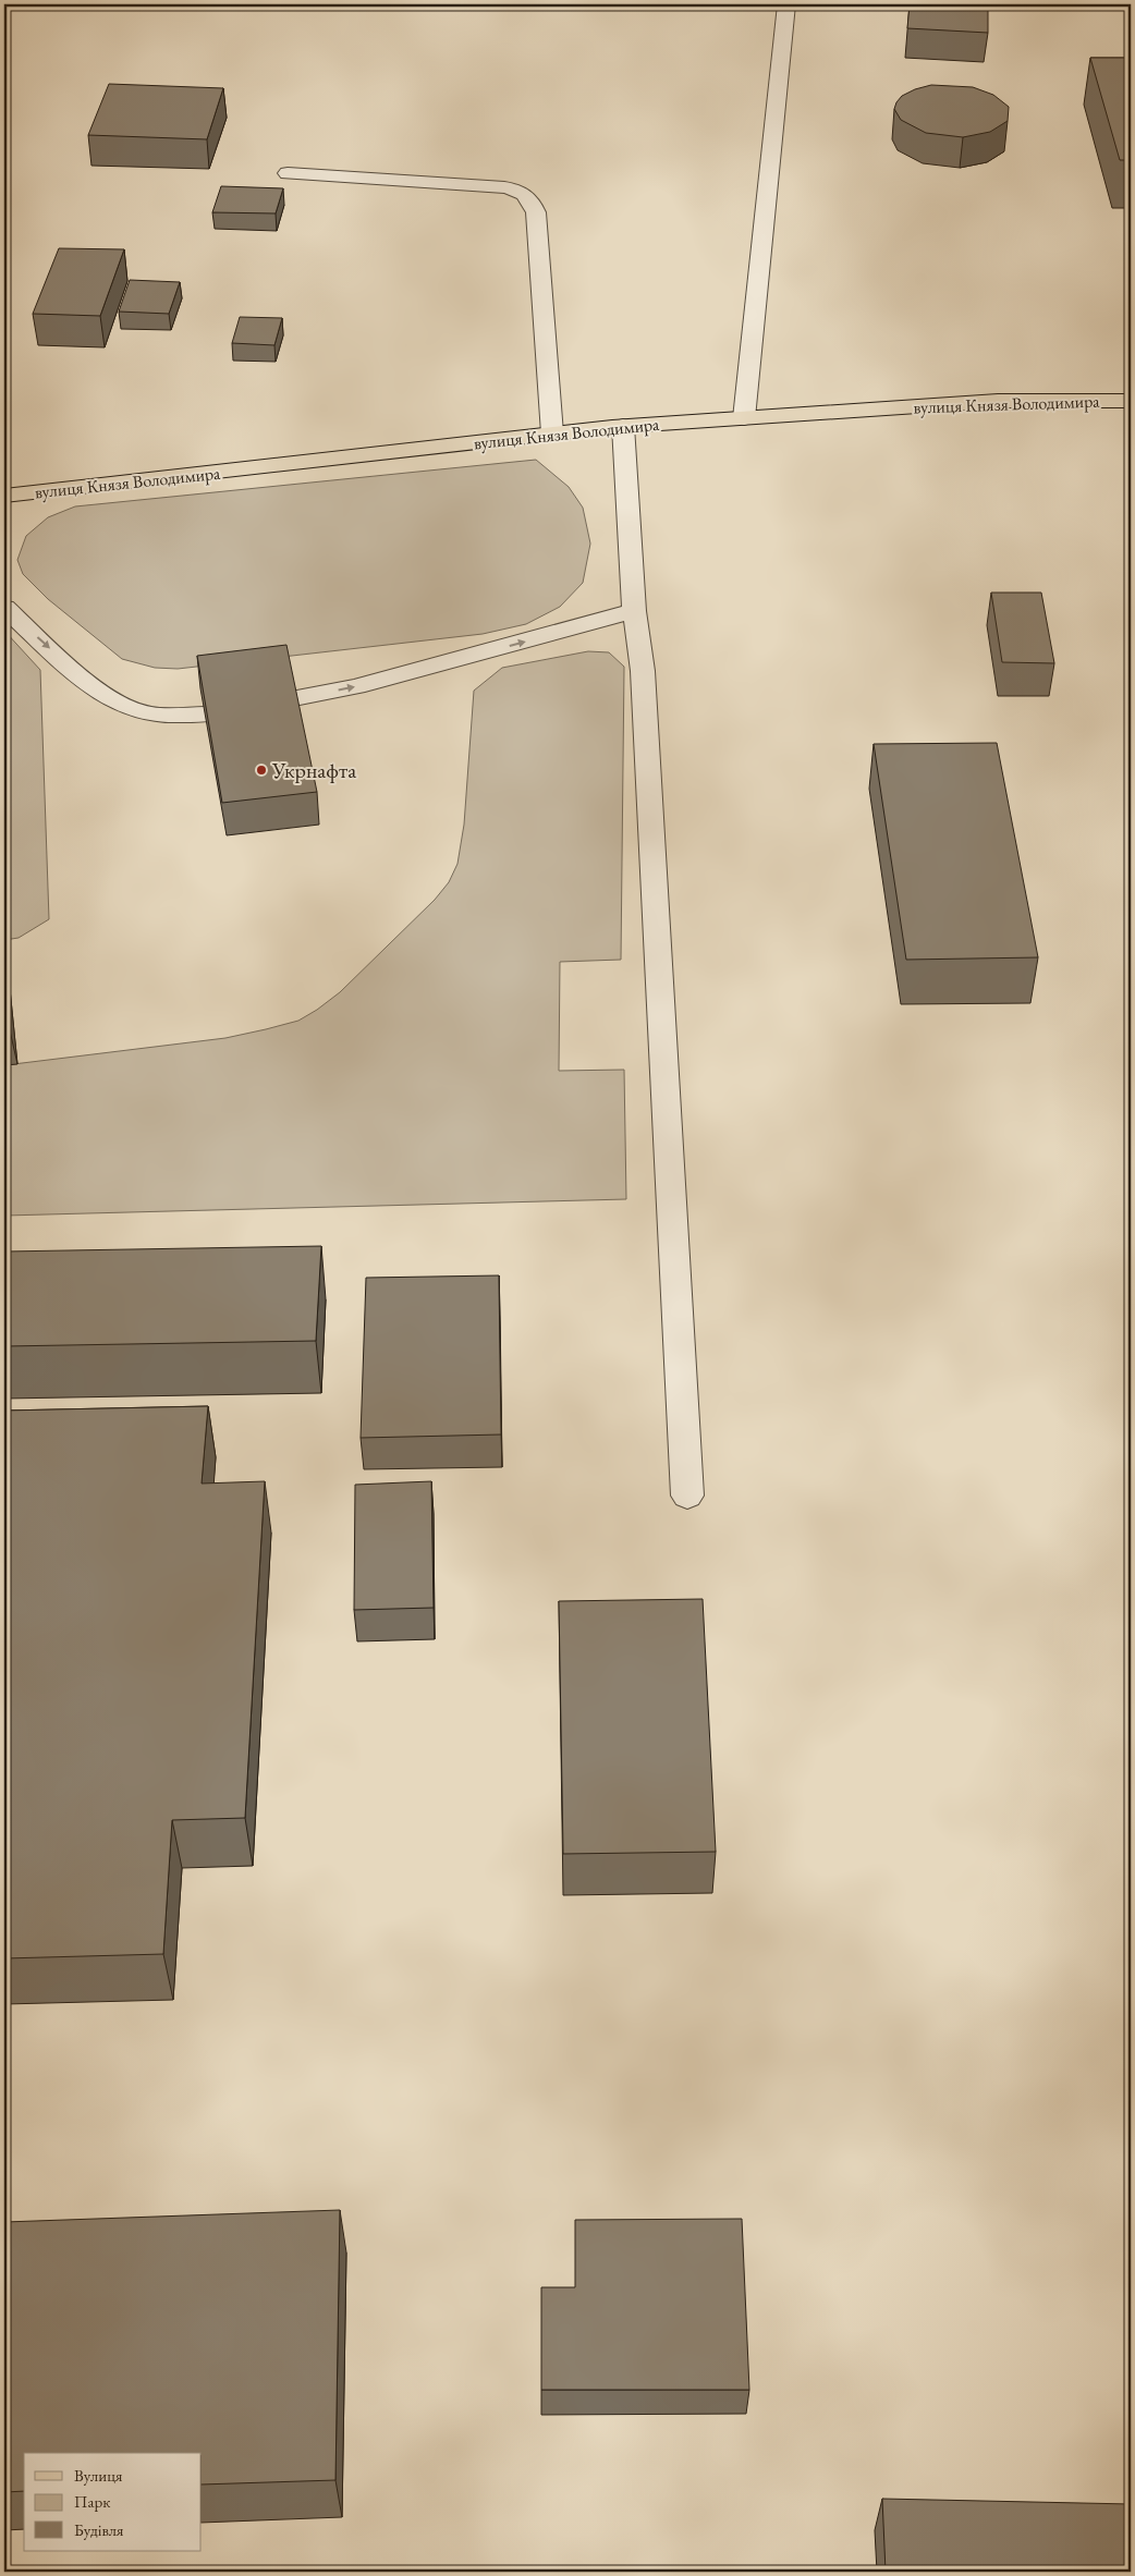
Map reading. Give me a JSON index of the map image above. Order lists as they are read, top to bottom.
{
  "streets": {
    "main road": ["вулиця Князя Володимира"]
  },
  "places": ["Укрнафта"],
  "legend": ["Вулиця", "Парк", "Будівля"]
}
